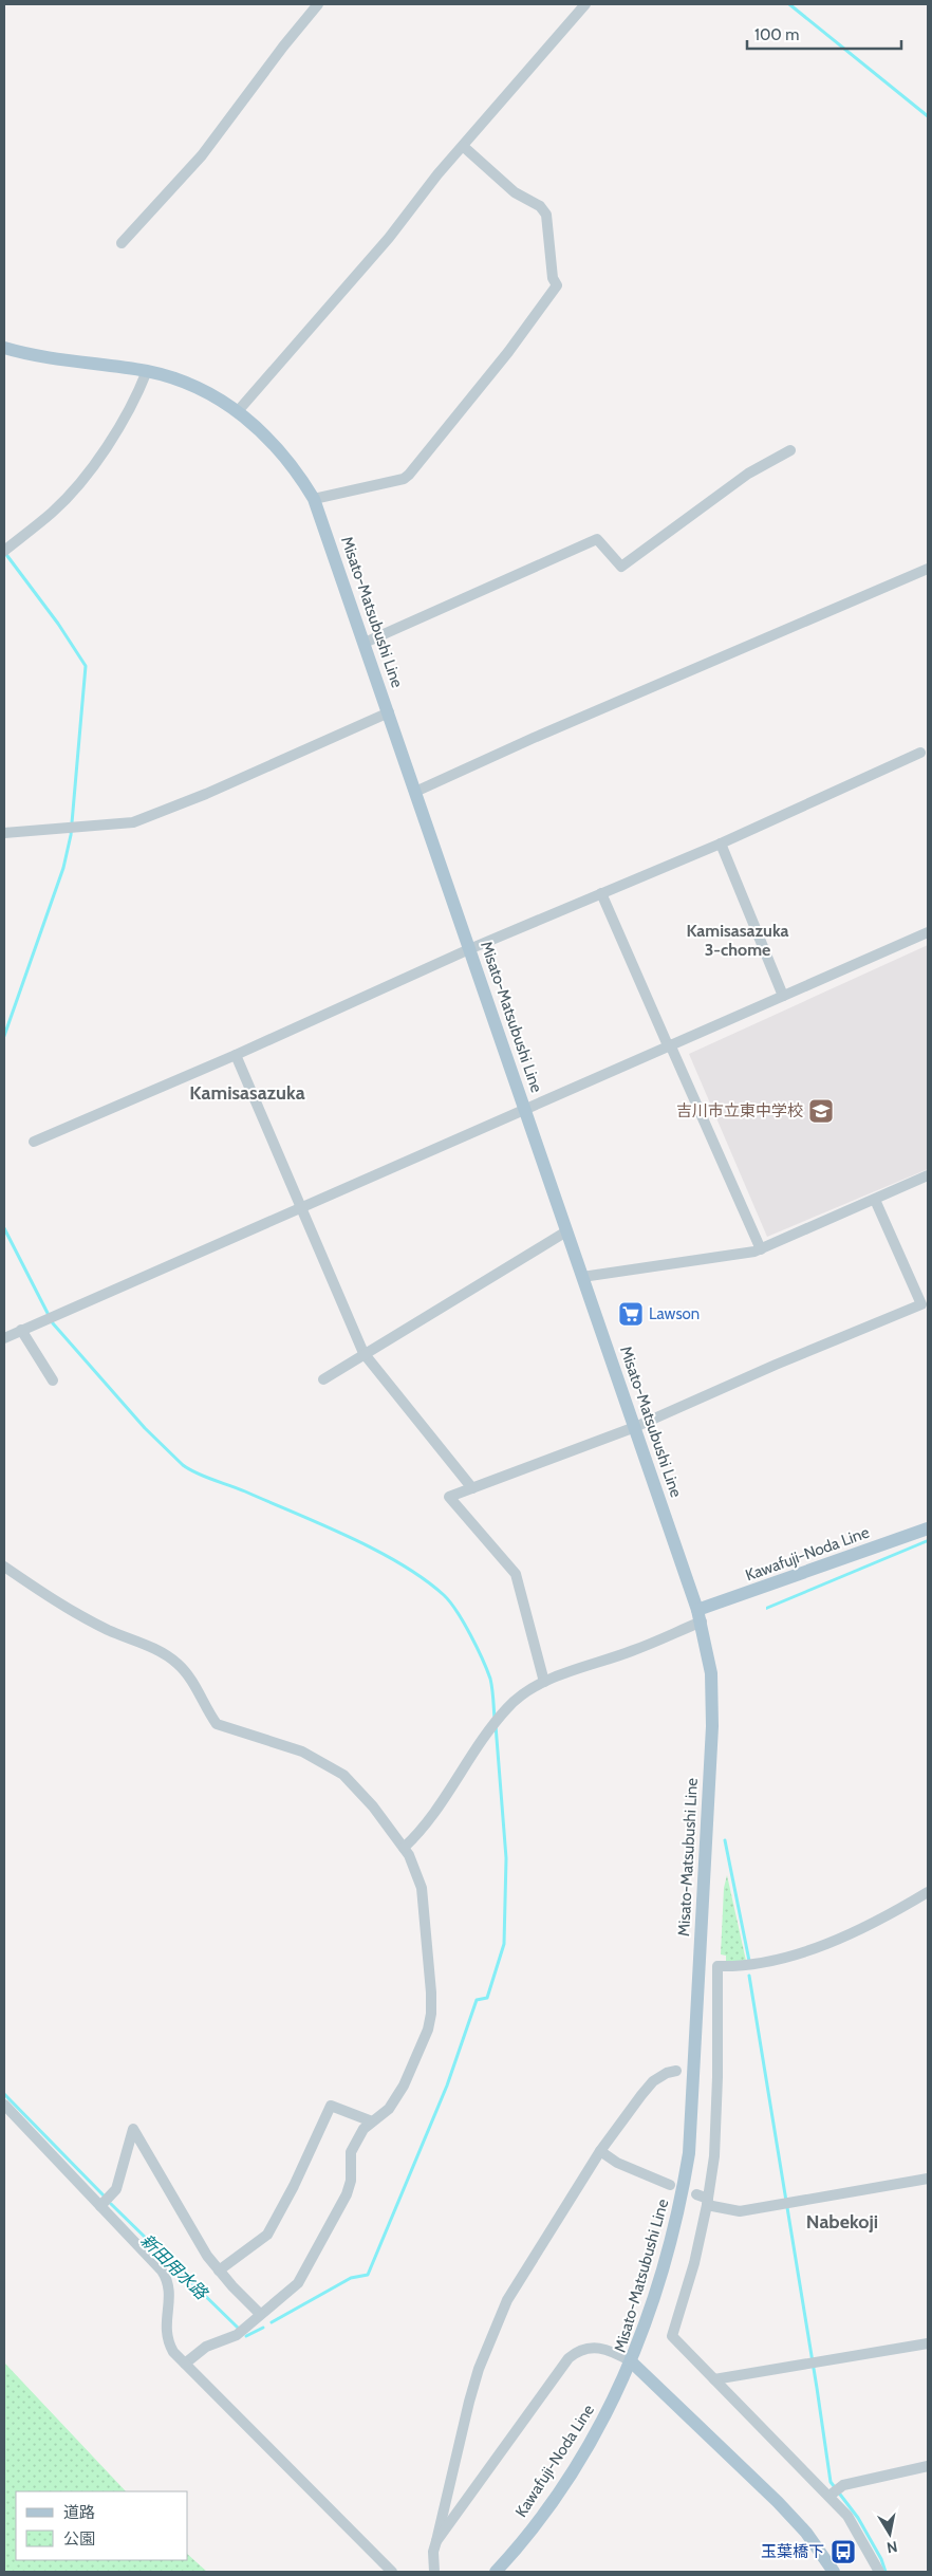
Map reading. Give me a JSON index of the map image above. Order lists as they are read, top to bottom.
{
  "streets": {
    "main road": ["Misato-Matsubushi Line", "Kawafuji-Noda Line"]
  },
  "crossings": [
    ["Misato-Matsubushi Line", "Kawafuji-Noda Line"]
  ],
  "districts": ["Kamisasazuka 3-chome", "Kamisasazuka", "Nabekoji"],
  "water": ["新田用水路"],
  "places": {
    "school or university": ["吉川市立東中学校"],
    "supermarket": ["Lawson"],
    "bus stop": ["玉葉橋下"]
  },
  "legend": ["道路", "公園"],
  "scale_bar": "100 m",
  "north": "bottom"
}
